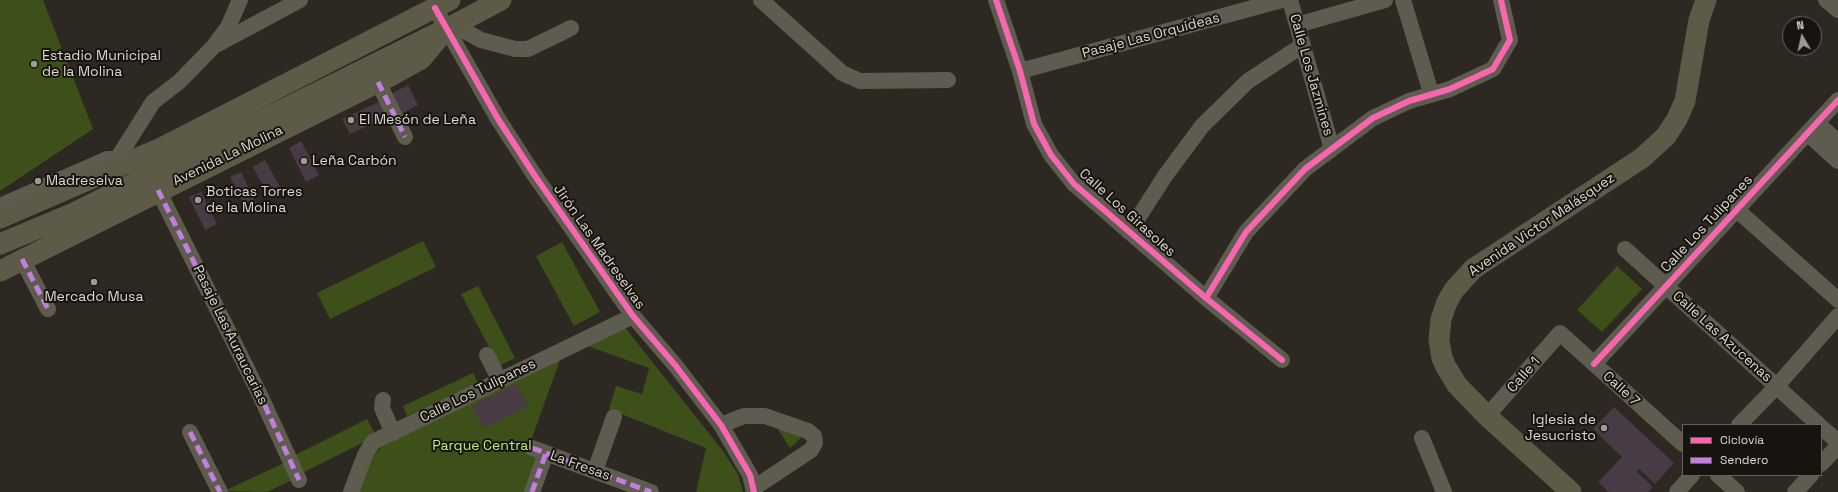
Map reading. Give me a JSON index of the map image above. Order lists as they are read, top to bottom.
{
  "streets": {
    "main road": ["Avenida La Molina", "Avenida Victor Malásquez"],
    "street": [
      "Pasaje Las Orquídeas",
      "Calle Los Jazmines",
      "Calle Los Girasoles",
      "Calle Los Tulipanes",
      "Jirón Las Madreselvas",
      "Pasaje Las Auraucarias",
      "Calle Las Azucenas",
      "Calle 1",
      "Calle 7",
      "La Fresas"
    ]
  },
  "crossings": [
    ["Pasaje Las Orquídeas", "Calle Los Girasoles"],
    ["Avenida La Molina", "Jirón Las Madreselvas"],
    ["Avenida La Molina", "Pasaje Las Auraucarias"],
    ["Calle Los Tulipanes", "Jirón Las Madreselvas"],
    ["Calle Los Tulipanes", "Calle Las Azucenas"],
    ["Calle Los Tulipanes", "Calle 7"],
    ["Avenida Victor Malásquez", "Calle 1"],
    ["Calle 1", "Calle 7"]
  ],
  "parks": ["Parque Central"],
  "places": [
    "Estadio Municipal de la Molina",
    "El Mesón de Leña",
    "Leña Carbón",
    "Madreselva",
    "Boticas Torres de la Molina",
    "Mercado Musa",
    "Iglesia de Jesucristo"
  ],
  "legend": ["Ciclovía", "Sendero"],
  "north": "top"
}
